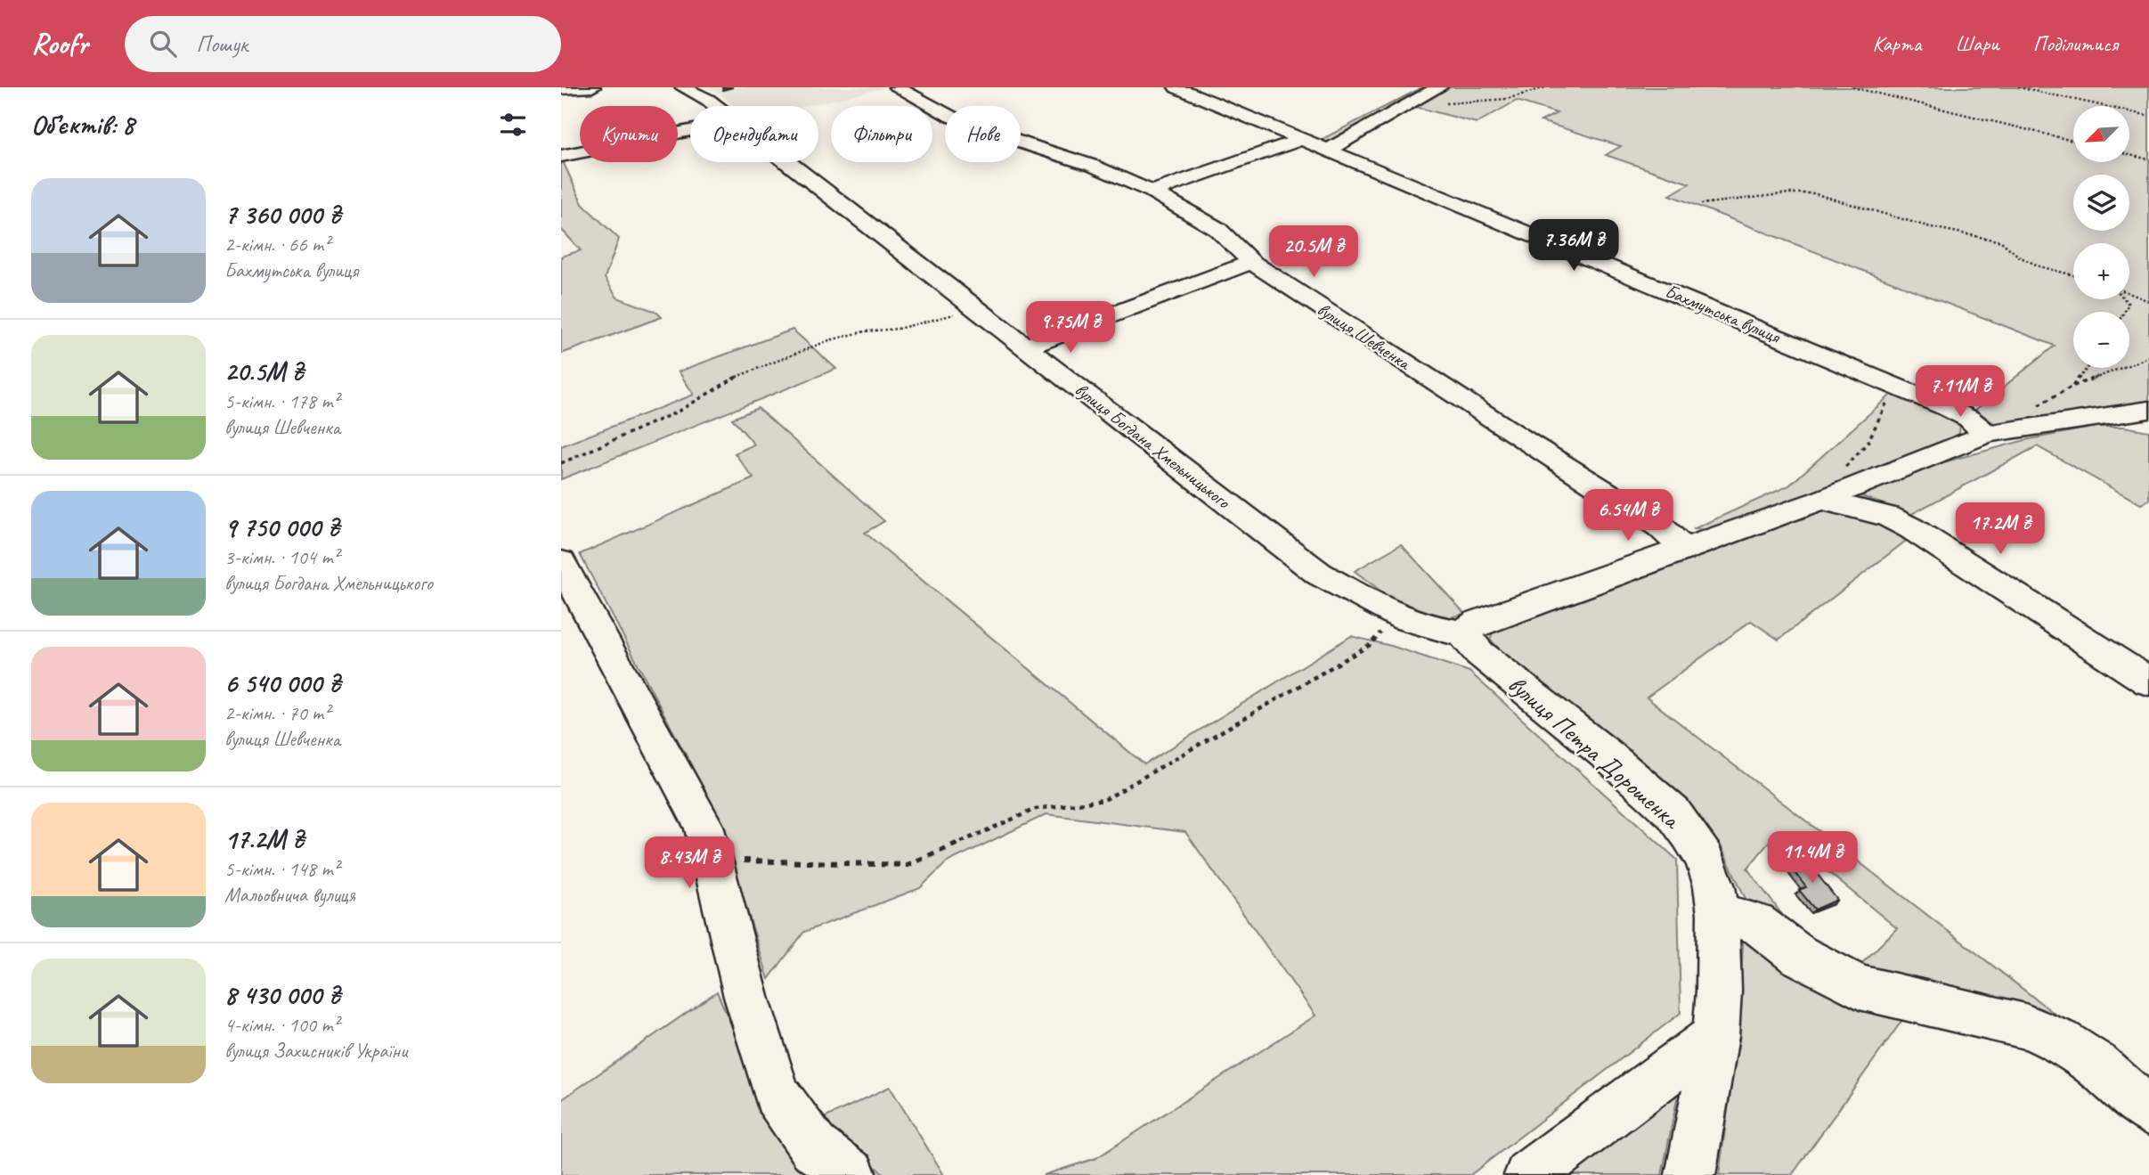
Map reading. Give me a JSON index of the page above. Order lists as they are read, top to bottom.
{
  "streets": {
    "street": [
      "Бахмутська вулиця",
      "вулиця Шевченка",
      "вулиця Богдана Хмельницького",
      "вулиця Петра Дорошенка"
    ]
  },
  "crossings": [
    ["вулиця Богдана Хмельницького", "вулиця Петра Дорошенка"]
  ],
  "north": "bottom left",
  "page": {
    "header": "Roofr",
    "search": "Пошук",
    "nav": ["Карта", "Шари", "Поділитися"],
    "heading": "Об’єктів: 8",
    "map_buttons": ["+", "−"],
    "chip": [
      "Купити",
      "Орендувати",
      "Фільтри",
      "Нове"
    ],
    "list": [
      {
        "name": "7 360 000 ₴",
        "note": "2-кімн. · 66 m² · Бахмутська вулиця"
      },
      {
        "name": "20.5M ₴",
        "note": "5-кімн. · 178 m² · вулиця Шевченка"
      },
      {
        "name": "9 750 000 ₴",
        "note": "3-кімн. · 104 m² · вулиця Богдана Хмельницького"
      },
      {
        "name": "6 540 000 ₴",
        "note": "2-кімн. · 70 m² · вулиця Шевченка"
      },
      {
        "name": "17.2M ₴",
        "note": "5-кімн. · 148 m² · Мальовнича вулиця"
      },
      {
        "name": "8 430 000 ₴",
        "note": "4-кімн. · 100 m² · вулиця Захисників України"
      }
    ],
    "price": [
      "7.36M ₴",
      "20.5M ₴",
      "9.75M ₴",
      "7.11M ₴",
      "6.54M ₴",
      "17.2M ₴",
      "11.4M ₴",
      "8.43M ₴"
    ]
  }
}
